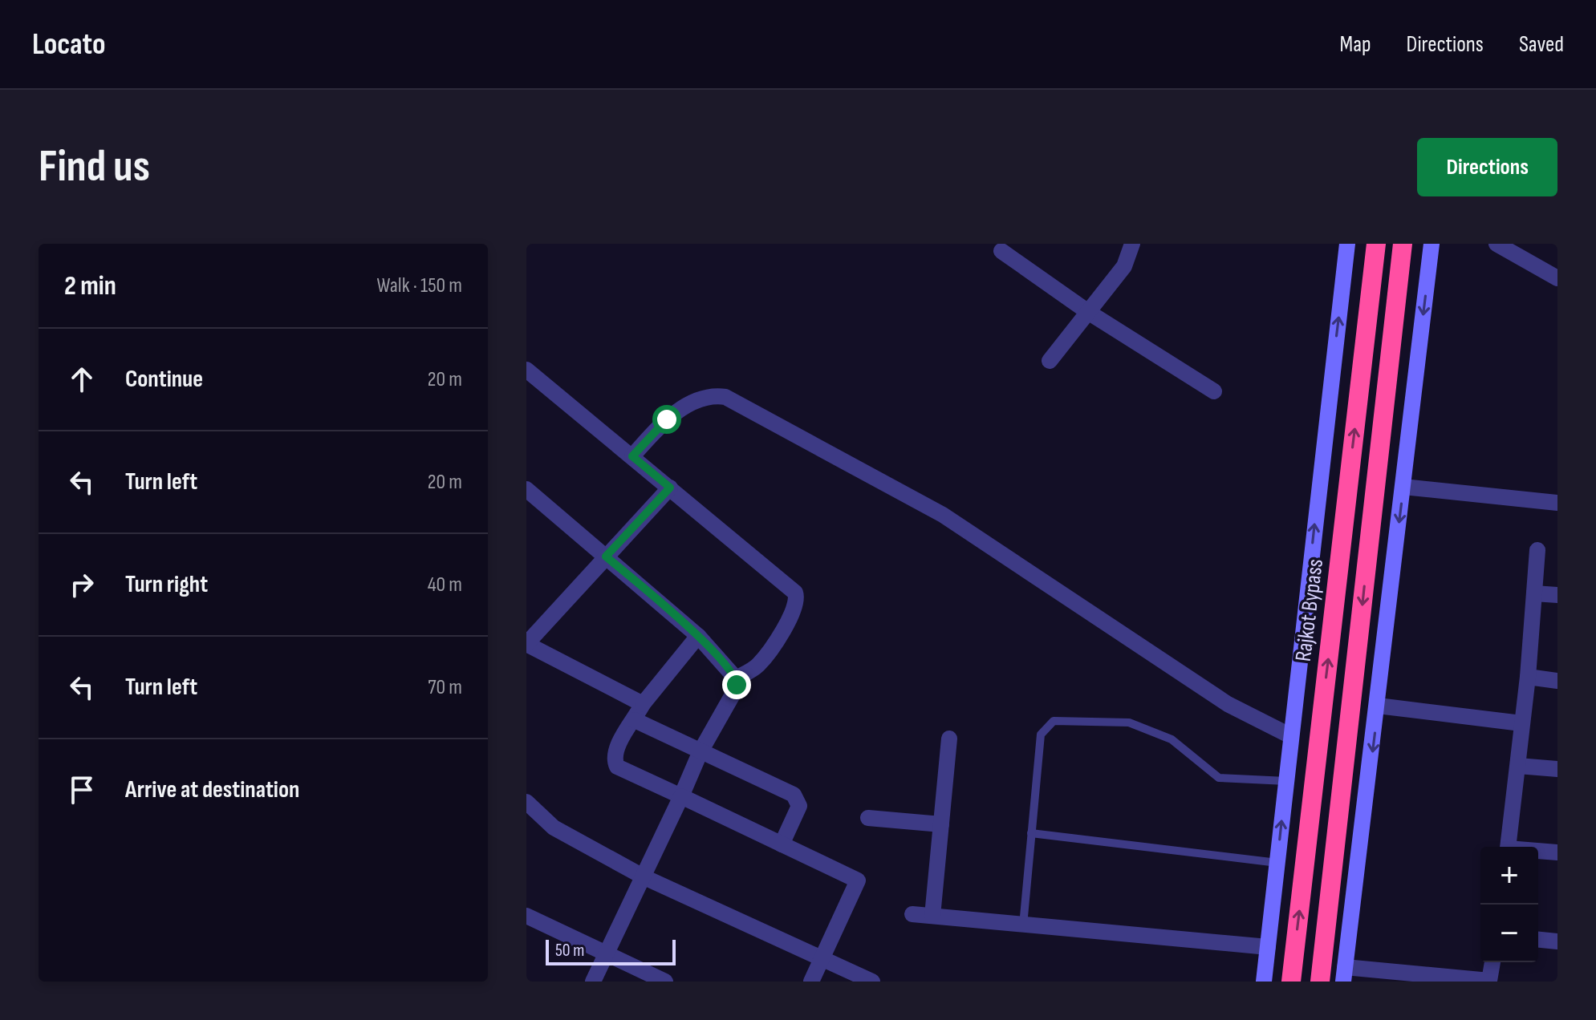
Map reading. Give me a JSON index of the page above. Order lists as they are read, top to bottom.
{
  "streets": {
    "highway": ["Rajkot Bypass"]
  },
  "scale_bar": "50 m",
  "page": {
    "header": "Locato",
    "nav": ["Map", "Directions", "Saved"],
    "buttons": "Directions",
    "title": "Find us",
    "heading": ["2 min", "Walk · 150 m"],
    "list": [
      ["Continue", "20 m"],
      ["Turn left", "20 m"],
      ["Turn right", "40 m"],
      ["Turn left", "70 m"],
      "Arrive at destination"
    ],
    "map_buttons": ["+", "−"],
    "scale": "50 m"
  }
}
